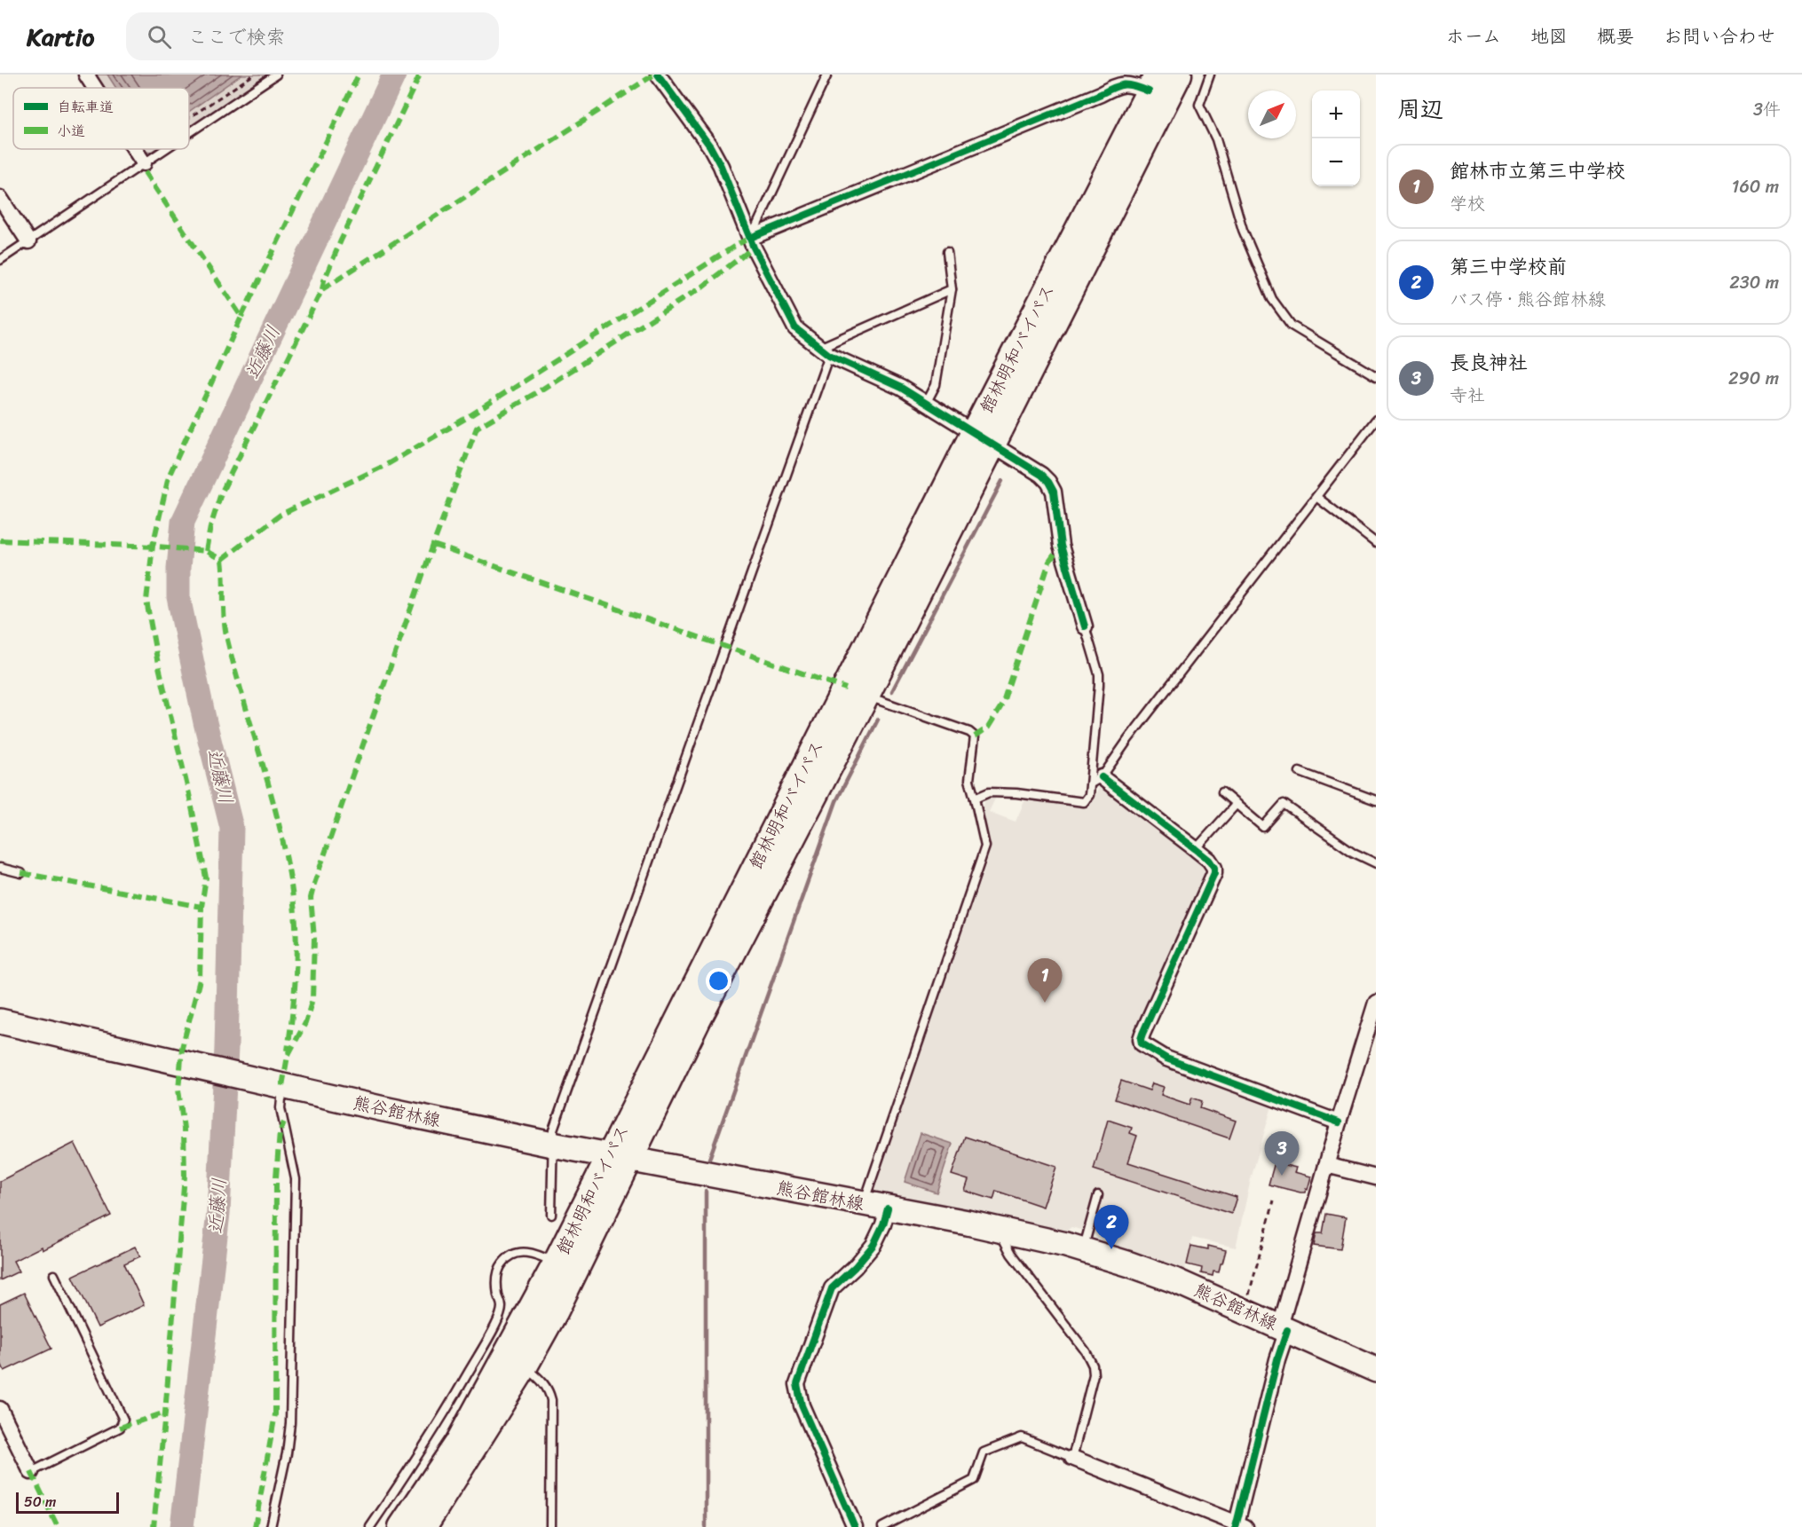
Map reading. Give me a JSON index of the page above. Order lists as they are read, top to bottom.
{
  "streets": {
    "highway": ["館林明和バイパス"],
    "main road": ["熊谷館林線"]
  },
  "crossings": [
    ["館林明和バイパス", "熊谷館林線"]
  ],
  "water": ["近藤川"],
  "legend": ["自転車道", "小道"],
  "scale_bar": "50 m",
  "north": "top right",
  "page": {
    "header": "Kartio",
    "search": "ここで検索",
    "nav": [
      "ホーム",
      "地図",
      "概要",
      "お問い合わせ"
    ],
    "heading": ["周辺", "3件"],
    "map_buttons": ["+", "−"],
    "list": [
      {
        "mark": "1",
        "name": "館林市立第三中学校",
        "note": "学校",
        "value": "160 m"
      },
      {
        "mark": "2",
        "name": "第三中学校前",
        "note": "バス停 · 熊谷館林線",
        "value": "230 m"
      },
      {
        "mark": "3",
        "name": "長良神社",
        "note": "寺社",
        "value": "290 m"
      }
    ],
    "pins": ["1", "3", "2"],
    "scale": "50 m"
  }
}
